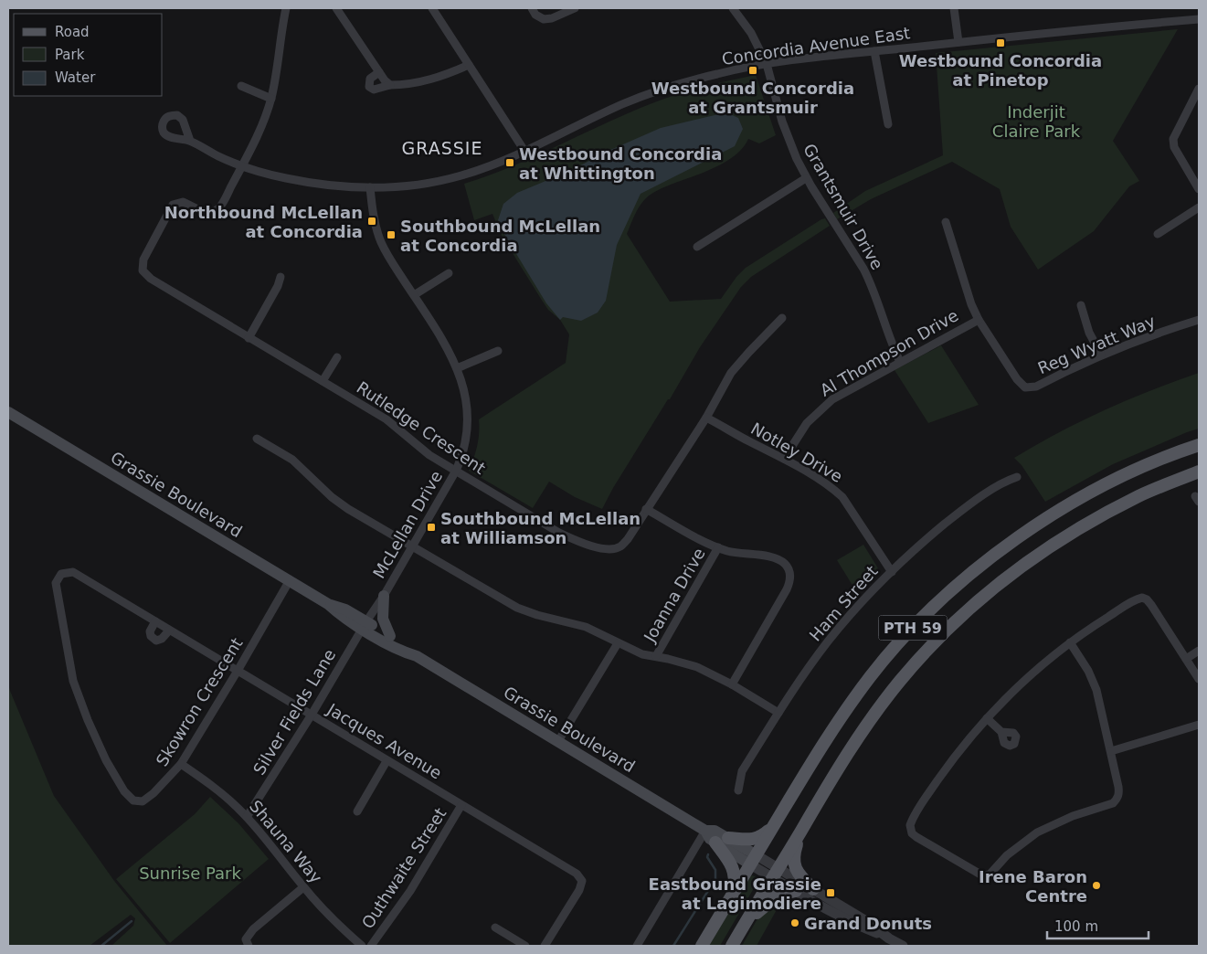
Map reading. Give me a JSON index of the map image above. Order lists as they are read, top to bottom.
{
  "streets": {
    "main road": ["Grassie Boulevard", "PTH 59"],
    "street": [
      "Concordia Avenue East",
      "Grantsmuir Drive",
      "Reg Wyatt Way",
      "Al Thompson Drive",
      "Rutledge Crescent",
      "Notley Drive",
      "McLellan Drive",
      "Joanna Drive",
      "Ham Street",
      "Skowron Crescent",
      "Silver Fields Lane",
      "Jacques Avenue",
      "Shauna Way",
      "Outhwaite Street"
    ]
  },
  "crossings": [
    ["Concordia Avenue East", "Grantsmuir Drive"],
    ["Concordia Avenue East", "Rutledge Crescent"],
    ["Concordia Avenue East", "McLellan Drive"],
    ["Grantsmuir Drive", "Al Thompson Drive"],
    ["Reg Wyatt Way", "Al Thompson Drive"],
    ["Al Thompson Drive", "Notley Drive"],
    ["Rutledge Crescent", "Notley Drive"],
    ["Rutledge Crescent", "McLellan Drive"],
    ["Notley Drive", "Ham Street"],
    ["Grassie Boulevard", "McLellan Drive"],
    ["Grassie Boulevard", "PTH 59"],
    ["Grassie Boulevard", "Skowron Crescent"],
    ["Grassie Boulevard", "Silver Fields Lane"],
    ["McLellan Drive", "Silver Fields Lane"],
    ["Skowron Crescent", "Jacques Avenue"],
    ["Skowron Crescent", "Shauna Way"],
    ["Silver Fields Lane", "Jacques Avenue"],
    ["Silver Fields Lane", "Shauna Way"],
    ["Jacques Avenue", "Outhwaite Street"]
  ],
  "districts": ["GRASSIE"],
  "parks": ["Inderjit Claire Park", "Sunrise Park"],
  "places": {
    "transit": [
      "Westbound Concordia at Pinetop",
      "Westbound Concordia at Grantsmuir",
      "Westbound Concordia at Whittington",
      "Northbound McLellan at Concordia",
      "Southbound McLellan at Concordia",
      "Southbound McLellan at Williamson",
      "Eastbound Grassie at Lagimodiere"
    ],
    "other": ["Irene Baron Centre", "Grand Donuts"]
  },
  "legend": ["Road", "Park", "Water"],
  "scale_bar": "100 m"
}
